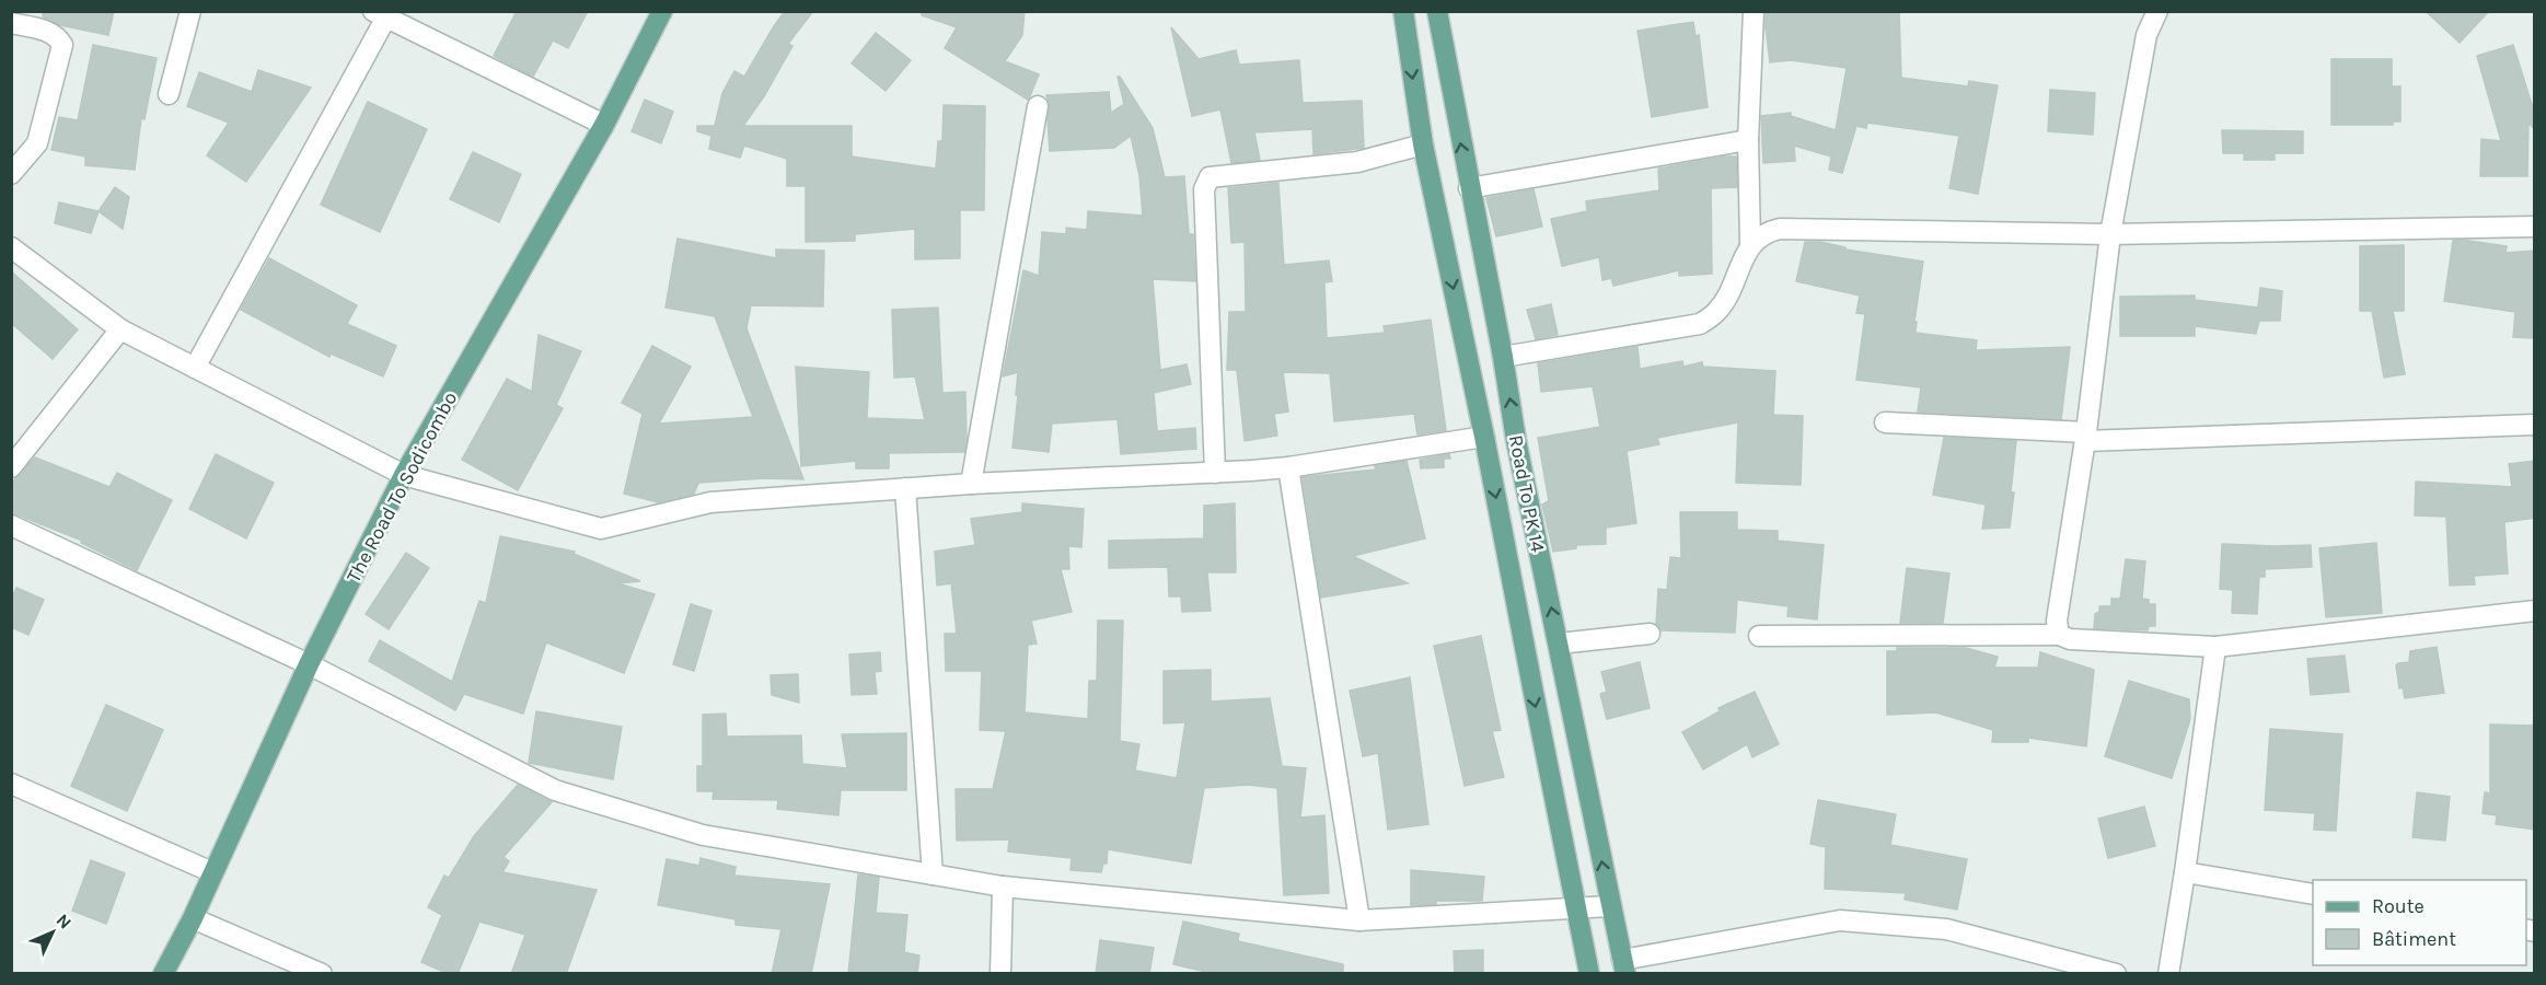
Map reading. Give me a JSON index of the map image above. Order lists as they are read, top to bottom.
{
  "streets": {
    "main road": ["The Road To Sodicombo", "Road To PK 14"]
  },
  "legend": ["Route", "Bâtiment"],
  "north": "top right"
}
